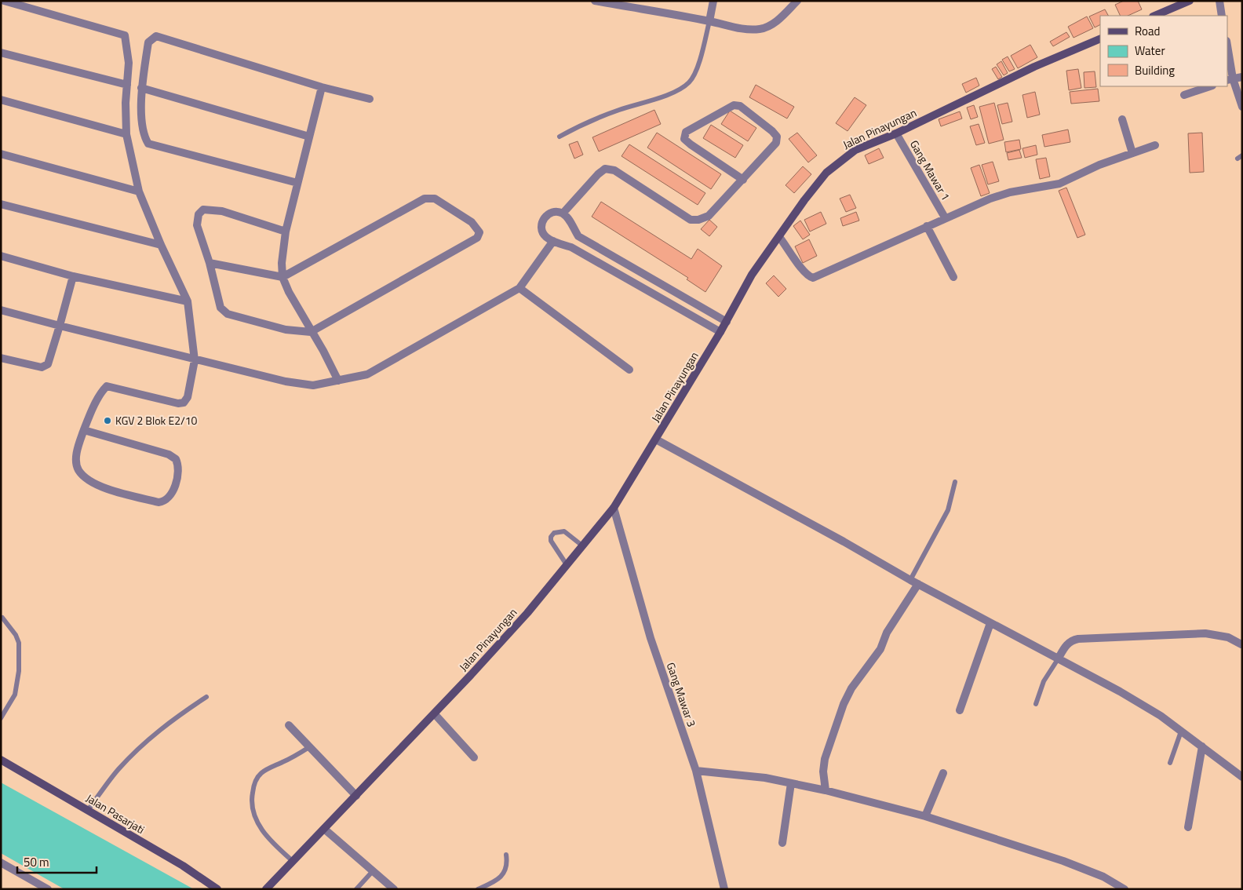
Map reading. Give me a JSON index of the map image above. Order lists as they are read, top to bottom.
{
  "streets": {
    "main road": ["Jalan Pinayungan", "Jalan Pasarjati"],
    "street": ["Gang Mawar 1", "Gang Mawar 3"]
  },
  "crossings": [
    ["Jalan Pinayungan", "Gang Mawar 1"],
    ["Jalan Pinayungan", "Gang Mawar 3"]
  ],
  "places": ["KGV 2 Blok E2/10"],
  "legend": ["Road", "Water", "Building"],
  "scale_bar": "50 m"
}
